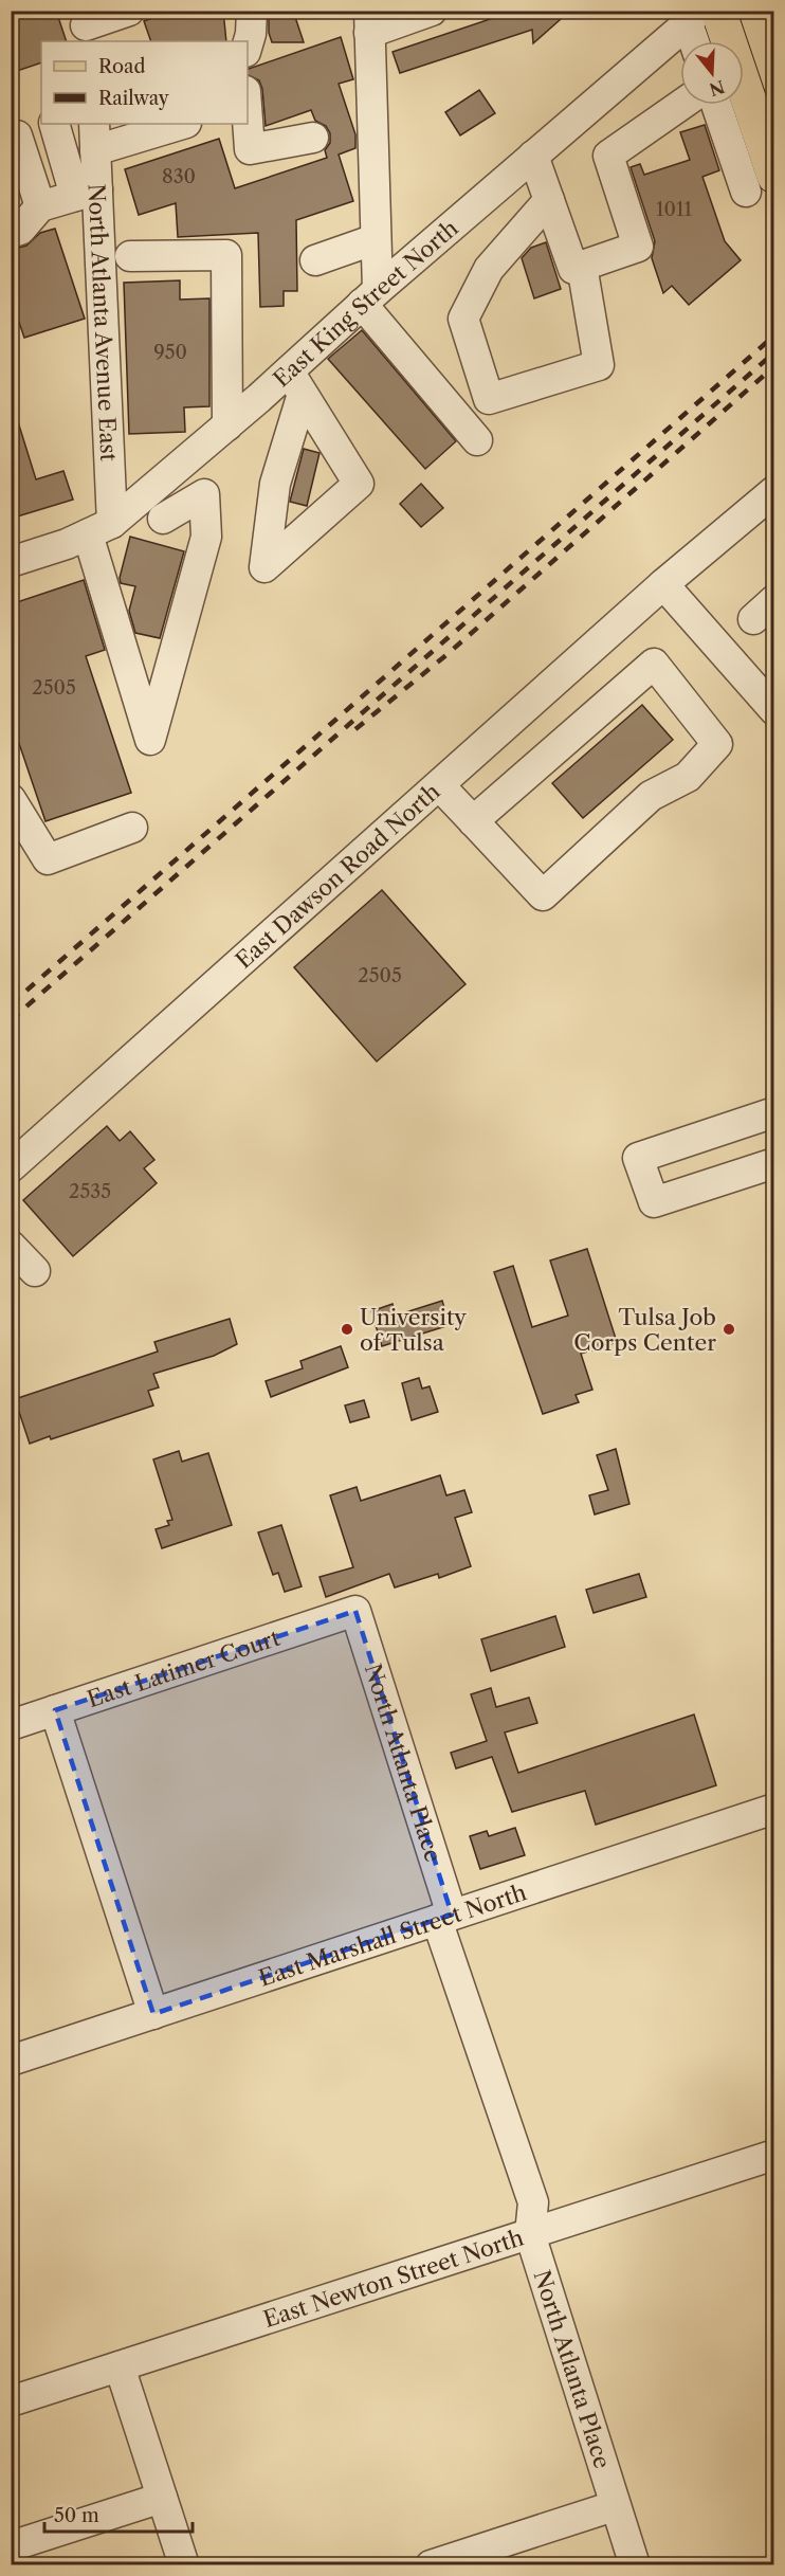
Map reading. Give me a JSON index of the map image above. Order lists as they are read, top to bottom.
{
  "streets": {
    "street": [
      "East King Street North",
      "North Atlanta Avenue East",
      "East Dawson Road North",
      "East Latimer Court",
      "North Atlanta Place",
      "East Marshall Street North",
      "East Newton Street North"
    ]
  },
  "crossings": [
    ["East King Street North", "North Atlanta Avenue East"],
    ["East Latimer Court", "North Atlanta Place"],
    ["North Atlanta Place", "East Marshall Street North"],
    ["North Atlanta Place", "East Newton Street North"]
  ],
  "places": ["University of Tulsa", "Tulsa Job Corps Center"],
  "house_numbers": [
    "830",
    "1011",
    "950",
    "2505",
    "2505",
    "2535"
  ],
  "legend": ["Road", "Railway"],
  "scale_bar": "50 m",
  "north": "bottom"
}
